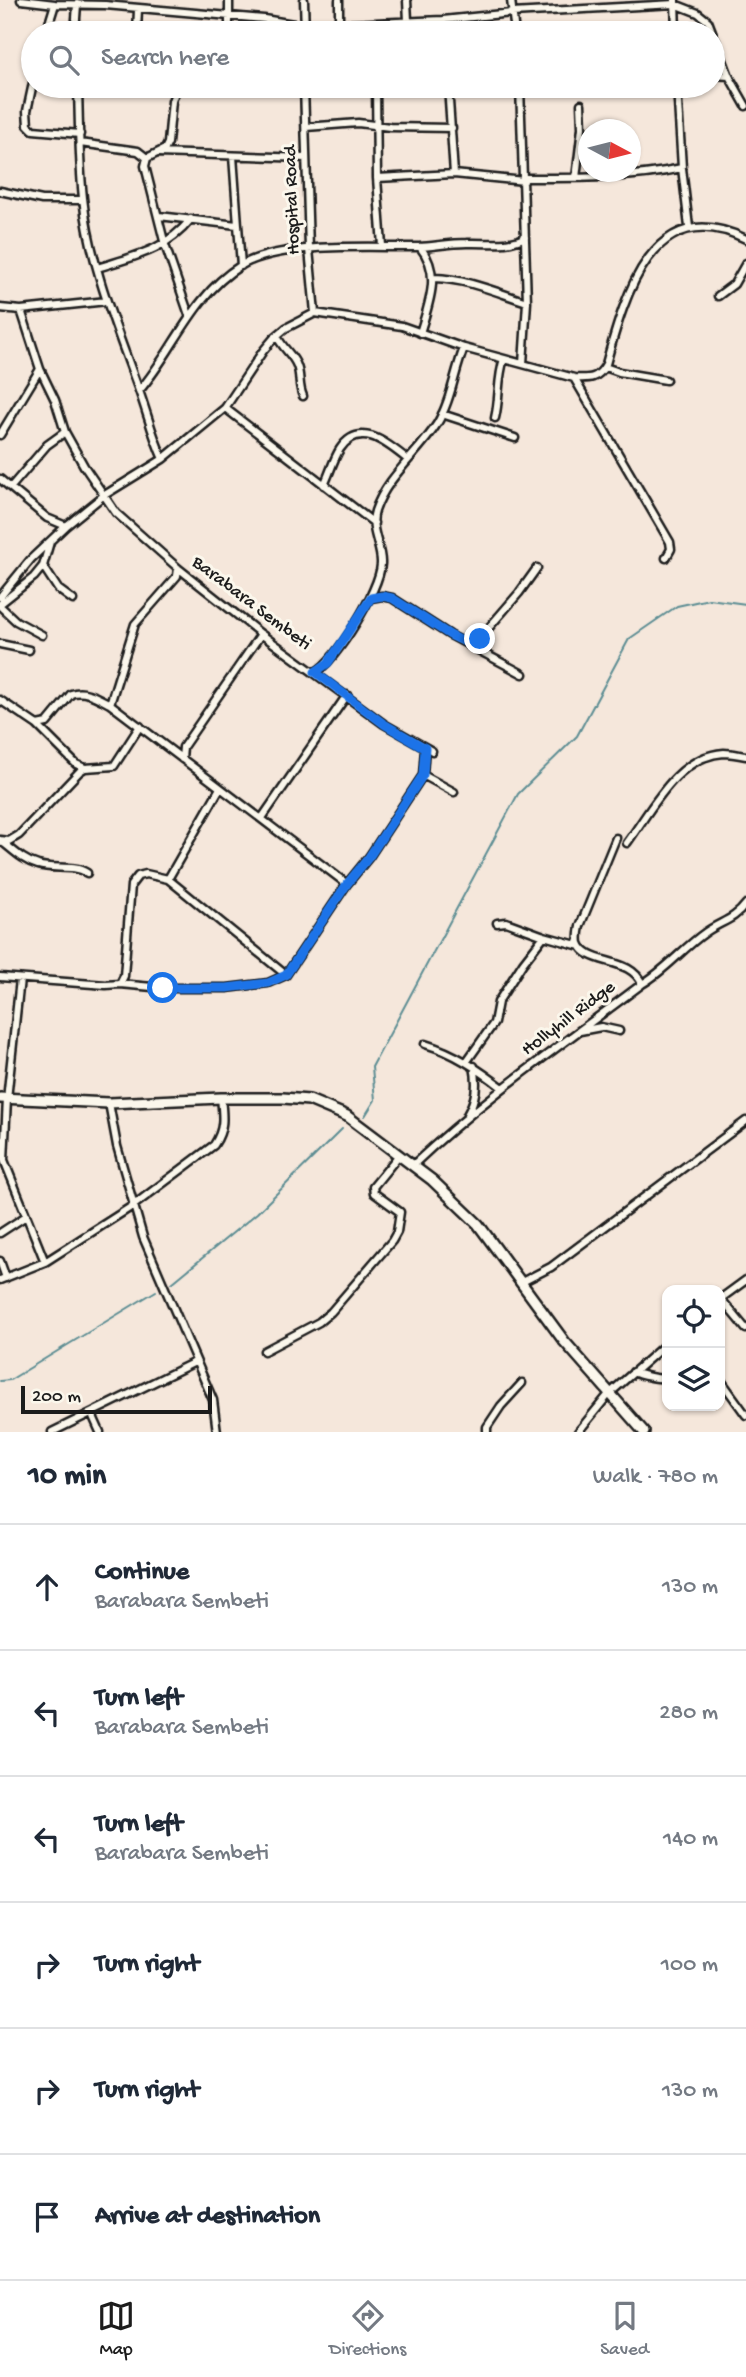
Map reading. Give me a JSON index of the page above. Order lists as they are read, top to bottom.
{
  "streets": {
    "street": ["Hospital Road", "Barabara Sembeti", "Hollyhill Ridge"]
  },
  "scale_bar": "200 m",
  "north": "right",
  "page": {
    "search": "Search here",
    "scale": "200 m",
    "heading": ["10 min", "Walk · 780 m"],
    "list": [
      ["Continue", "Barabara Sembeti", "130 m"],
      ["Turn left", "Barabara Sembeti", "280 m"],
      ["Turn left", "Barabara Sembeti", "140 m"],
      ["Turn right", "100 m"],
      ["Turn right", "130 m"],
      "Arrive at destination"
    ],
    "nav": ["Map", "Directions", "Saved"]
  }
}
